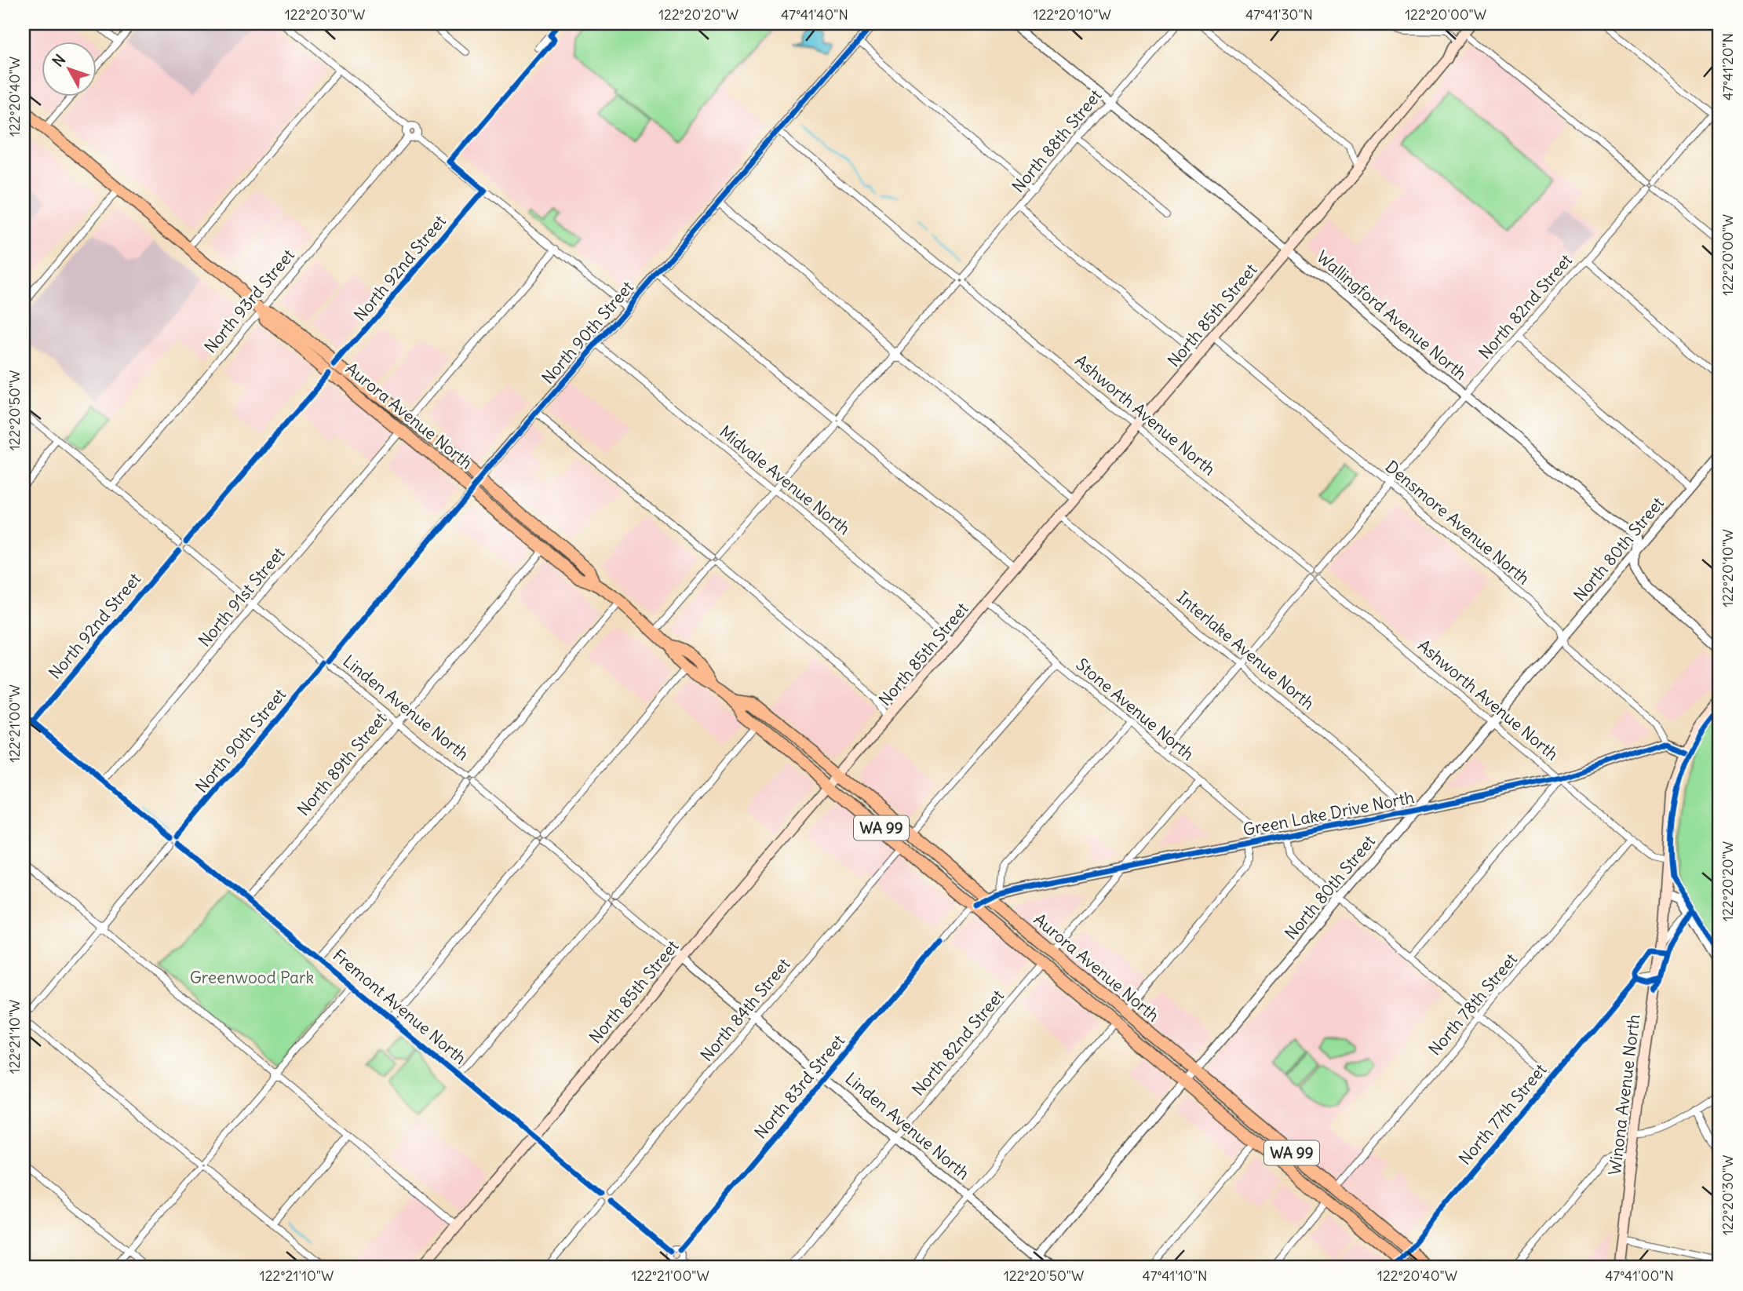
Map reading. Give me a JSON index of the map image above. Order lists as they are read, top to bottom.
{
  "streets": {
    "highway": ["Aurora Avenue North", "WA 99"],
    "main road": ["North 85th Street", "Green Lake Drive North", "Winona Avenue North"],
    "street": [
      "North 88th Street",
      "North 92nd Street",
      "North 93rd Street",
      "North 82nd Street",
      "Wallingford Avenue North",
      "North 90th Street",
      "Ashworth Avenue North",
      "Midvale Avenue North",
      "Densmore Avenue North",
      "North 80th Street",
      "North 91st Street",
      "Interlake Avenue North",
      "Linden Avenue North",
      "Stone Avenue North",
      "North 89th Street",
      "North 78th Street",
      "Fremont Avenue North",
      "North 84th Street",
      "North 83rd Street",
      "North 77th Street"
    ]
  },
  "crossings": [
    ["North 88th Street", "Wallingford Avenue North"],
    ["North 88th Street", "Ashworth Avenue North"],
    ["North 88th Street", "Aurora Avenue North"],
    ["North 88th Street", "Midvale Avenue North"],
    ["North 92nd Street", "Aurora Avenue North"],
    ["North 92nd Street", "Fremont Avenue North"],
    ["North 93rd Street", "Aurora Avenue North"],
    ["North 82nd Street", "Wallingford Avenue North"],
    ["North 82nd Street", "Ashworth Avenue North"],
    ["North 82nd Street", "Aurora Avenue North"],
    ["North 82nd Street", "Densmore Avenue North"],
    ["North 82nd Street", "Linden Avenue North"],
    ["North 85th Street", "Wallingford Avenue North"],
    ["North 85th Street", "Ashworth Avenue North"],
    ["North 85th Street", "Aurora Avenue North"],
    ["North 85th Street", "Midvale Avenue North"],
    ["North 85th Street", "Densmore Avenue North"],
    ["North 85th Street", "Interlake Avenue North"],
    ["North 85th Street", "Linden Avenue North"],
    ["North 85th Street", "Stone Avenue North"],
    ["North 85th Street", "Fremont Avenue North"],
    ["Wallingford Avenue North", "North 80th Street"],
    ["North 90th Street", "Ashworth Avenue North"],
    ["North 90th Street", "Aurora Avenue North"],
    ["North 90th Street", "Midvale Avenue North"],
    ["North 90th Street", "Linden Avenue North"],
    ["North 90th Street", "Fremont Avenue North"],
    ["Ashworth Avenue North", "North 80th Street"],
    ["Ashworth Avenue North", "Green Lake Drive North"],
    ["Ashworth Avenue North", "North 78th Street"],
    ["Ashworth Avenue North", "Winona Avenue North"],
    ["Aurora Avenue North", "North 80th Street"],
    ["Aurora Avenue North", "North 91st Street"],
    ["Aurora Avenue North", "North 89th Street"],
    ["Aurora Avenue North", "Green Lake Drive North"],
    ["Aurora Avenue North", "North 78th Street"],
    ["Aurora Avenue North", "North 84th Street"],
    ["Aurora Avenue North", "North 83rd Street"],
    ["Aurora Avenue North", "North 77th Street"],
    ["Densmore Avenue North", "North 80th Street"],
    ["Densmore Avenue North", "Green Lake Drive North"],
    ["North 80th Street", "Linden Avenue North"],
    ["North 80th Street", "Green Lake Drive North"],
    ["North 91st Street", "Linden Avenue North"],
    ["North 91st Street", "Fremont Avenue North"],
    ["Interlake Avenue North", "Green Lake Drive North"],
    ["Linden Avenue North", "North 89th Street"],
    ["Linden Avenue North", "North 84th Street"],
    ["Linden Avenue North", "North 83rd Street"],
    ["Stone Avenue North", "Green Lake Drive North"],
    ["North 89th Street", "Fremont Avenue North"],
    ["Green Lake Drive North", "North 83rd Street"],
    ["Winona Avenue North", "North 77th Street"]
  ],
  "parks": ["Greenwood Park"],
  "north": "top left",
  "coordinates": [
    "122°20'30\"W",
    "122°20'20\"W",
    "47°41'40\"N",
    "122°20'10\"W",
    "47°41'30\"N",
    "122°20'00\"W",
    "47°41'20\"N",
    "122°20'40\"W",
    "122°20'50\"W",
    "122°21'00\"W",
    "122°21'10\"W",
    "47°41'10\"N",
    "47°41'00\"N"
  ]
}
